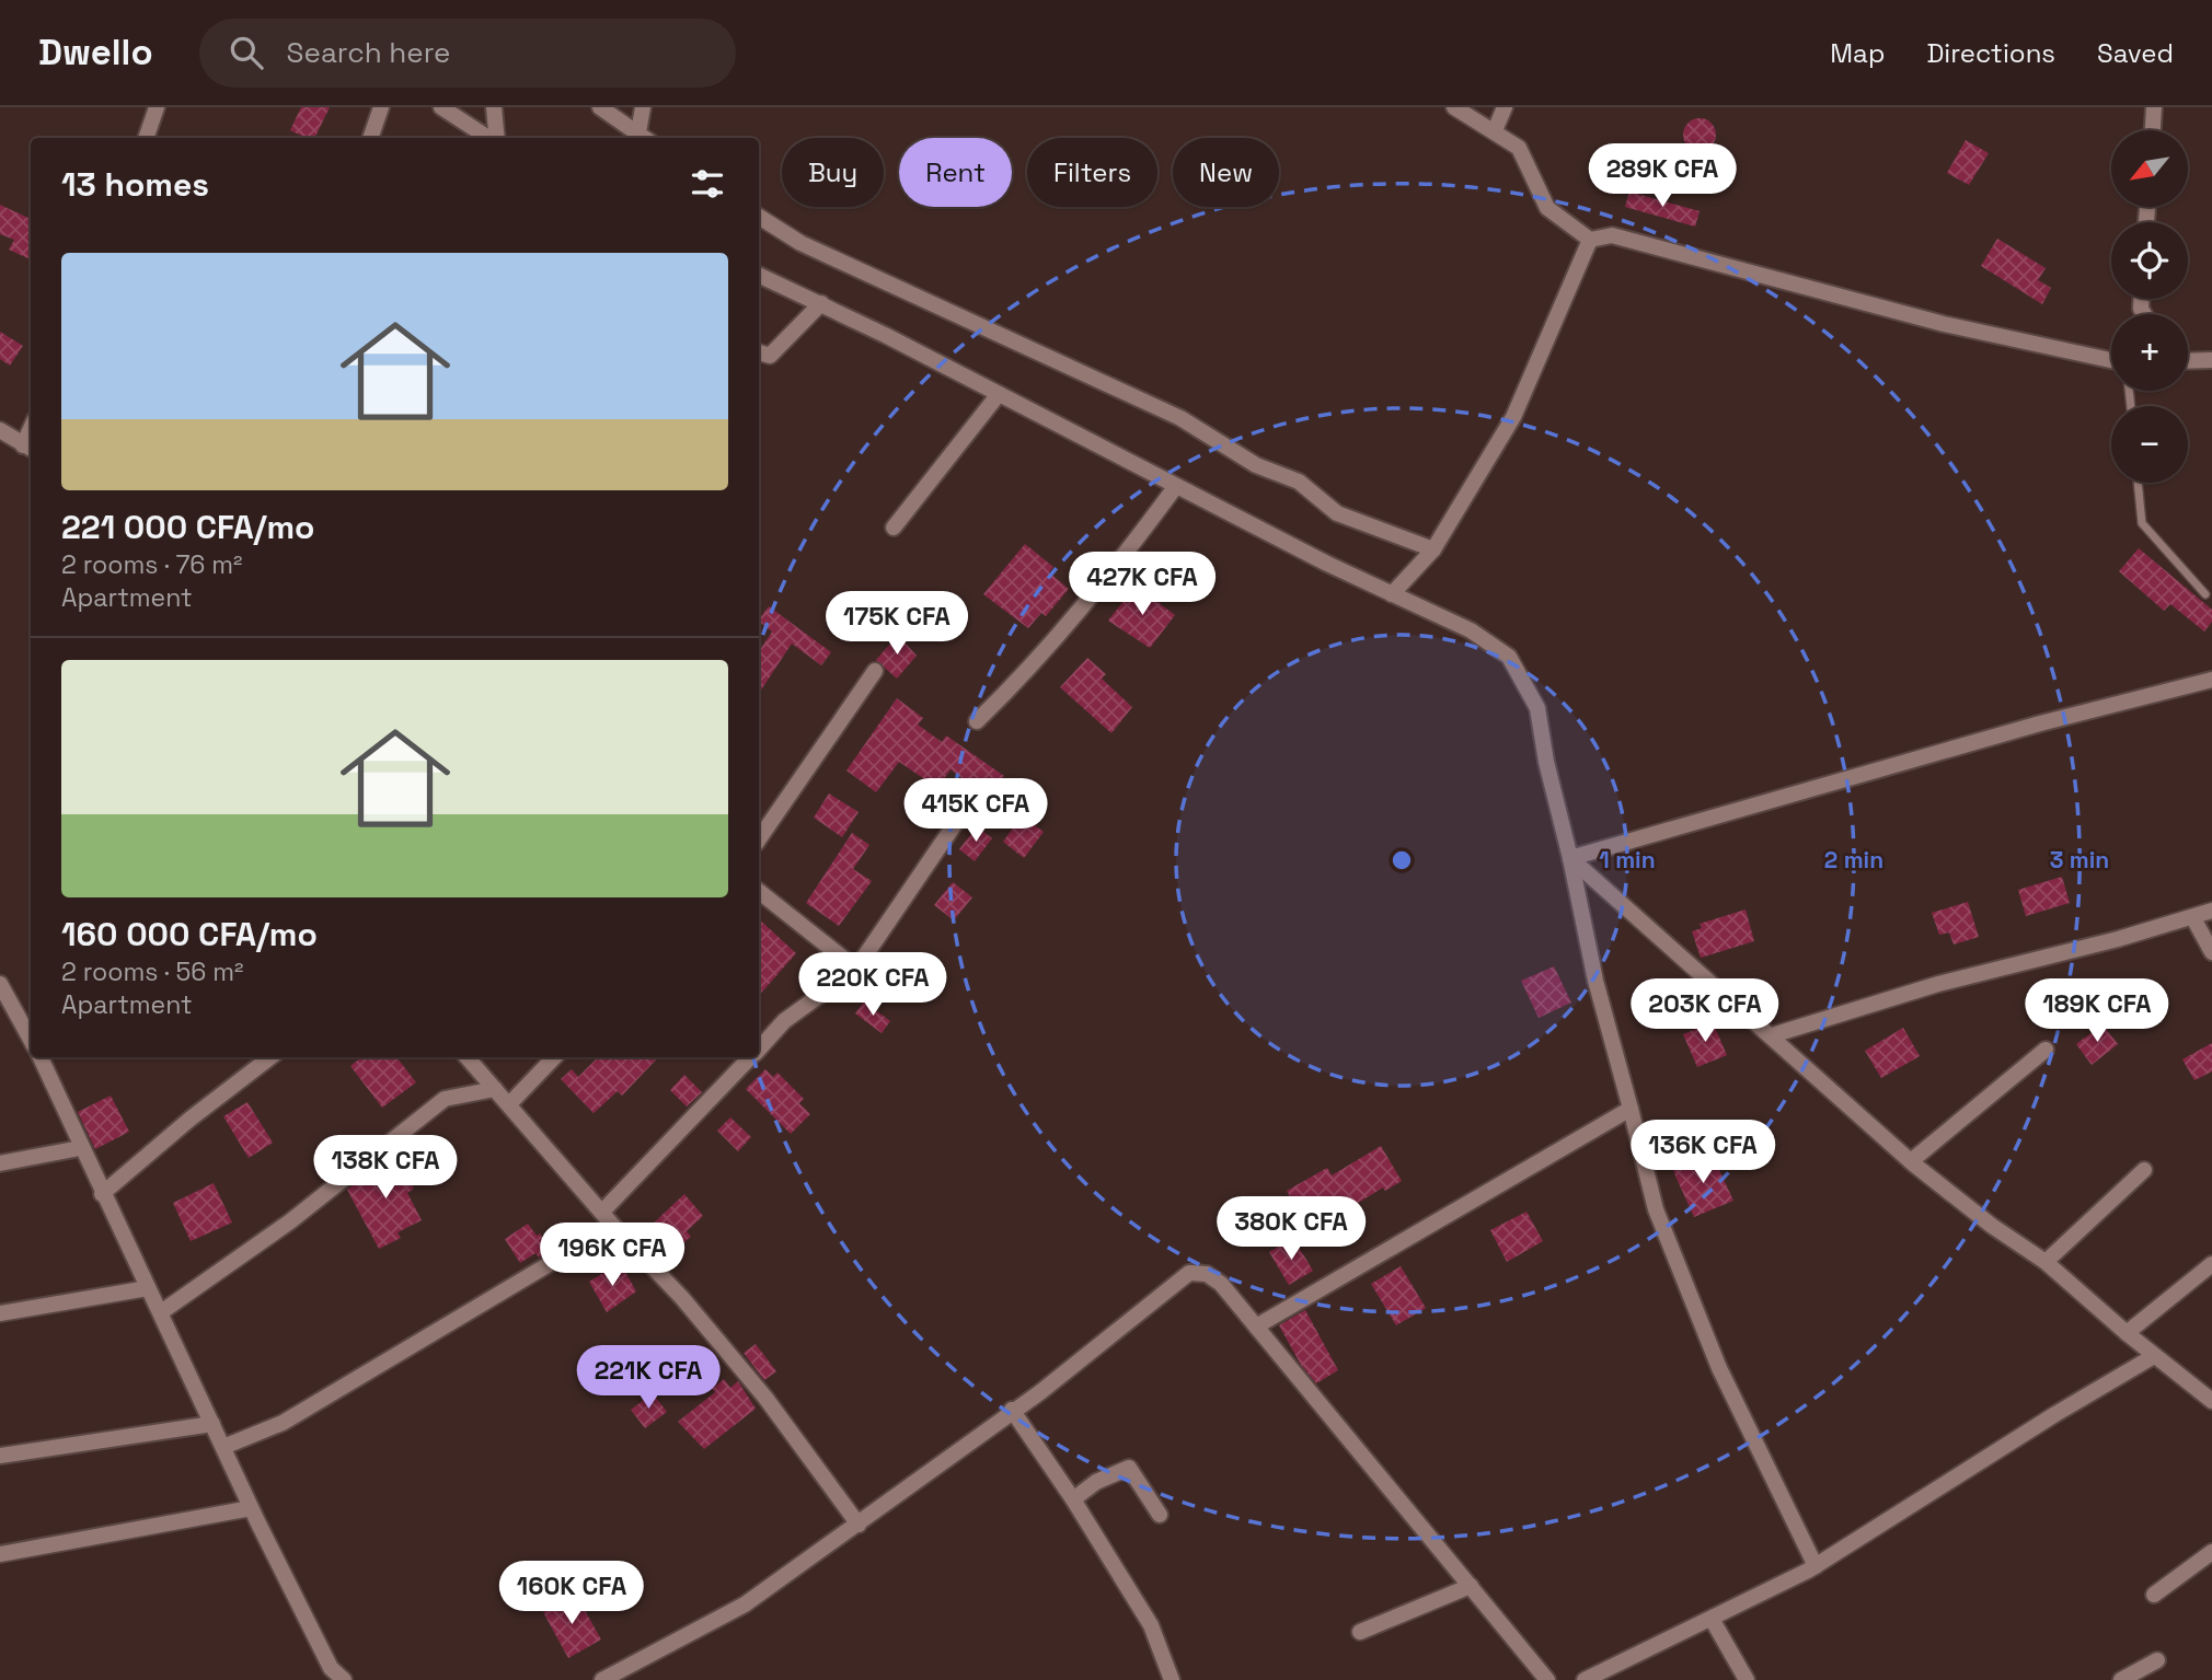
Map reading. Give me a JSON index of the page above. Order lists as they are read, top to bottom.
{
  "north": "bottom left",
  "page": {
    "header": "Dwello",
    "search": "Search here",
    "nav": ["Map", "Directions", "Saved"],
    "map_buttons": ["+", "−"],
    "chip": [
      "Buy",
      "Rent",
      "Filters",
      "New"
    ],
    "heading": "13 homes",
    "price": [
      "289K CFA",
      "427K CFA",
      "175K CFA",
      "415K CFA",
      "220K CFA",
      "203K CFA",
      "189K CFA",
      "136K CFA",
      "138K CFA",
      "380K CFA",
      "196K CFA",
      "221K CFA",
      "160K CFA"
    ],
    "list": [
      {
        "name": "221 000 CFA/mo",
        "note": "2 rooms · 76 m² · Apartment"
      },
      {
        "name": "160 000 CFA/mo",
        "note": "2 rooms · 56 m² · Apartment"
      }
    ]
  },
  "rings": ["1 min", "2 min", "3 min"]
}
